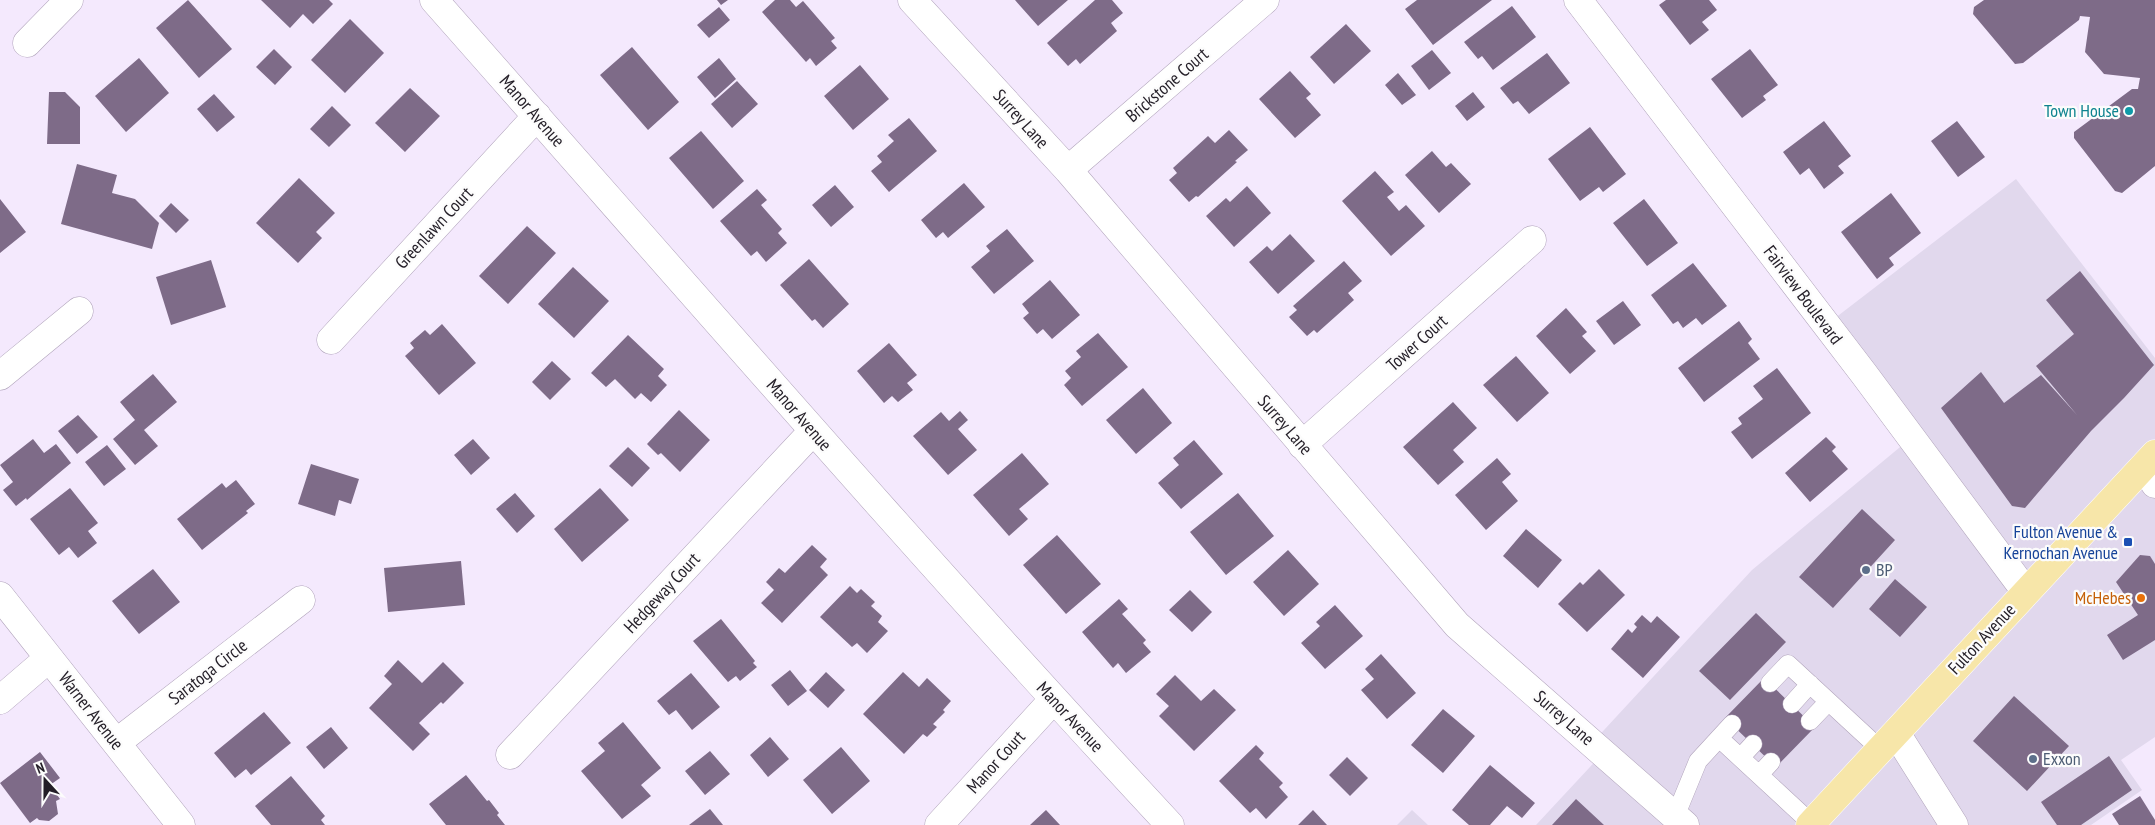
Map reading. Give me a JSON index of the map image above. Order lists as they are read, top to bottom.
{
  "streets": {
    "main road": ["Fulton Avenue"],
    "street": [
      "Brickstone Court",
      "Manor Avenue",
      "Surrey Lane",
      "Greenlawn Court",
      "Fairview Boulevard",
      "Tower Court",
      "Hedgeway Court",
      "Saratoga Circle",
      "Warner Avenue",
      "Manor Court"
    ]
  },
  "crossings": [
    ["Brickstone Court", "Surrey Lane"],
    ["Manor Avenue", "Greenlawn Court"],
    ["Manor Avenue", "Hedgeway Court"],
    ["Manor Avenue", "Manor Court"],
    ["Surrey Lane", "Tower Court"],
    ["Fairview Boulevard", "Fulton Avenue"],
    ["Saratoga Circle", "Warner Avenue"]
  ],
  "places": {
    "other": [
      "Town House",
      "BP",
      "McHebes",
      "Exxon"
    ],
    "transit": ["Fulton Avenue & Kernochan Avenue"]
  },
  "north": "top"
}
